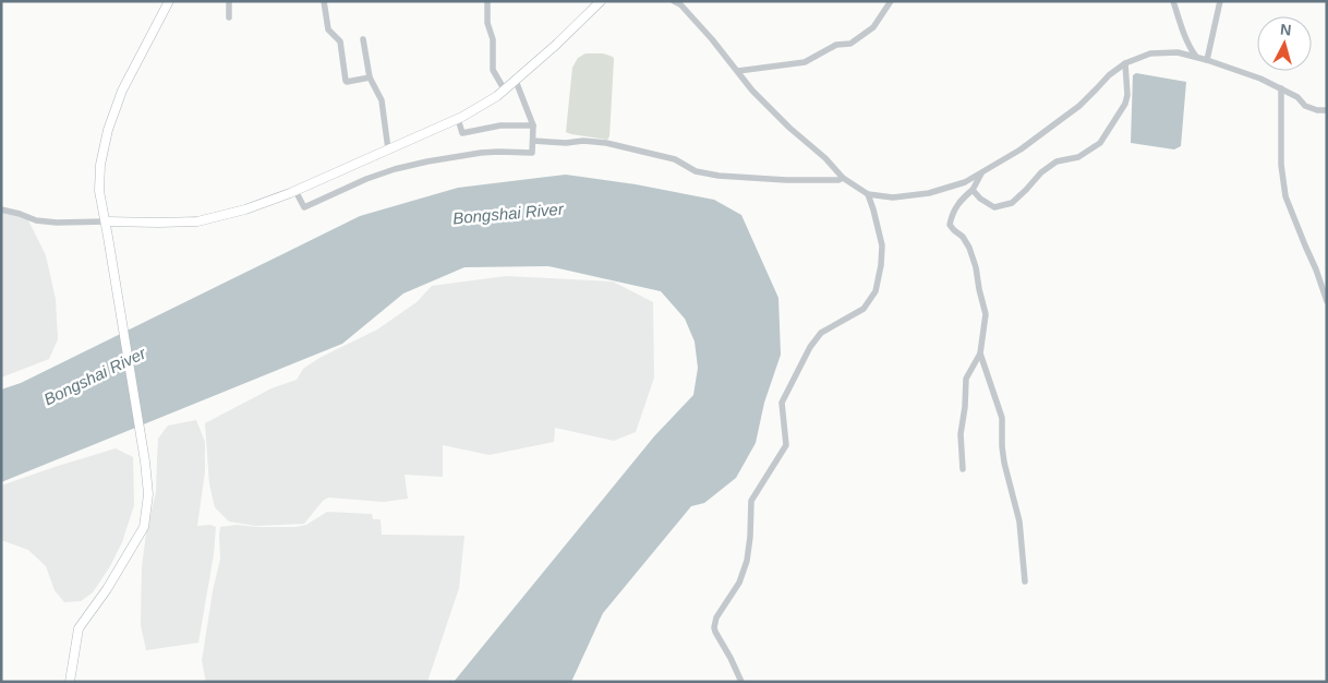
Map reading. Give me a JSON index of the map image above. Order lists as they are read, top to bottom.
{
  "water": ["Bongshai River"],
  "north": "top"
}
